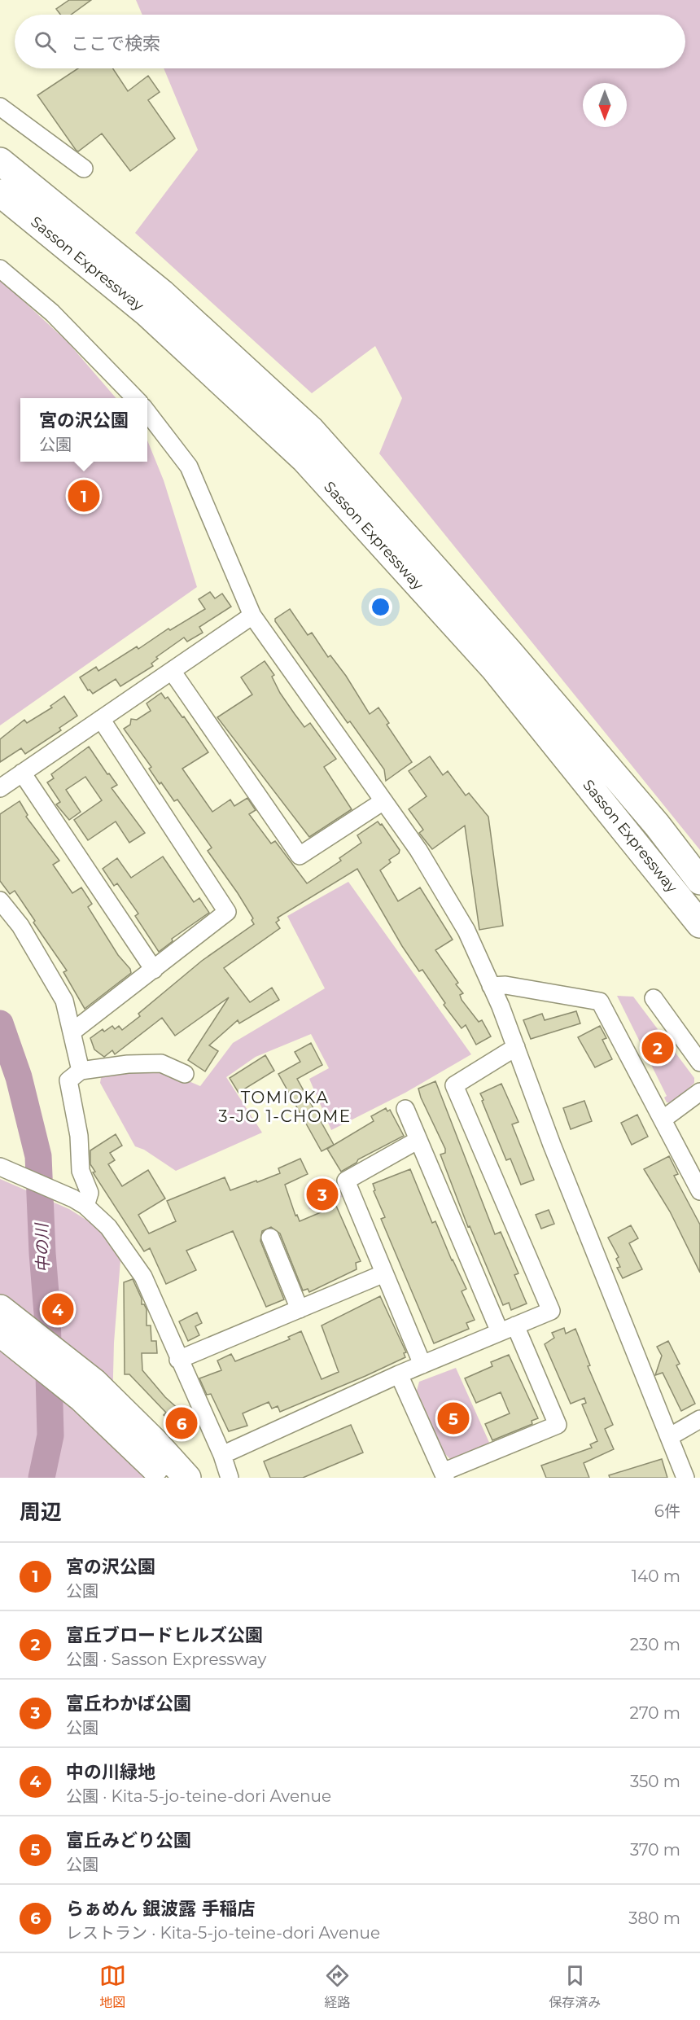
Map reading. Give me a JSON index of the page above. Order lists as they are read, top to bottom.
{
  "streets": {
    "highway": ["Sasson Expressway"]
  },
  "districts": ["TOMIOKA 3-JO 1-CHOME"],
  "water": ["中の川"],
  "north": "bottom",
  "page": {
    "search": "ここで検索",
    "popup": ["宮の沢公園", "公園"],
    "pins": [
      "1",
      "2",
      "3",
      "4",
      "5",
      "6"
    ],
    "heading": ["周辺", "6件"],
    "list": [
      {
        "mark": "1",
        "name": "宮の沢公園",
        "note": "公園",
        "value": "140 m"
      },
      {
        "mark": "2",
        "name": "富丘ブロードヒルズ公園",
        "note": "公園 · Sasson Expressway",
        "value": "230 m"
      },
      {
        "mark": "3",
        "name": "富丘わかば公園",
        "note": "公園",
        "value": "270 m"
      },
      {
        "mark": "4",
        "name": "中の川緑地",
        "note": "公園 · Kita-5-jo-teine-dori Avenue",
        "value": "350 m"
      },
      {
        "mark": "5",
        "name": "富丘みどり公園",
        "note": "公園",
        "value": "370 m"
      },
      {
        "mark": "6",
        "name": "らぁめん 銀波露 手稲店",
        "note": "レストラン · Kita-5-jo-teine-dori Avenue",
        "value": "380 m"
      }
    ],
    "nav": ["地図", "経路", "保存済み"]
  }
}
